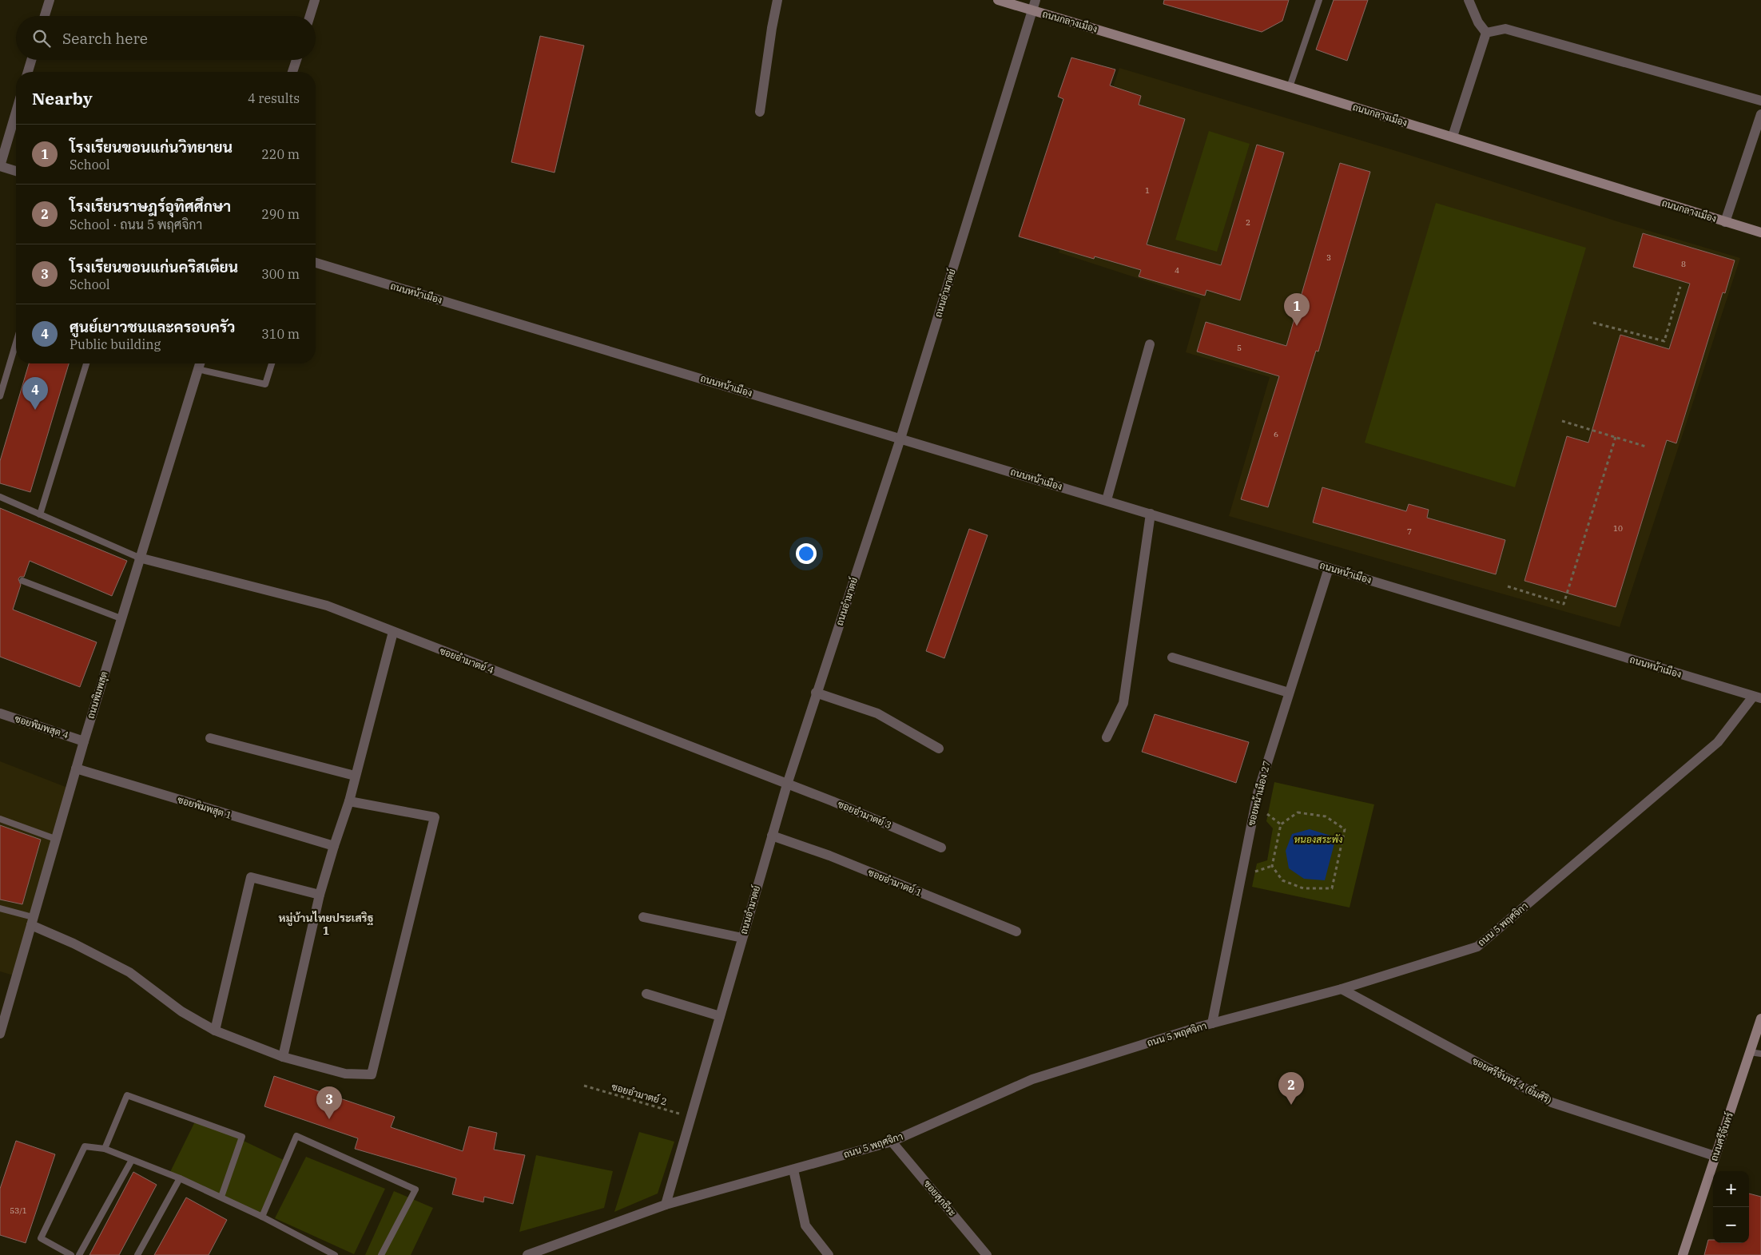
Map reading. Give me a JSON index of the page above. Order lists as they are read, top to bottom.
{
  "streets": {
    "main road": ["ถนนกลางเมือง", "ถนนศรีจันทร์"],
    "street": [
      "ถนนหน้าเมือง",
      "ถนนอำมาตย์",
      "ซอยอำมาตย์ 4",
      "ถนนพิมพสุต",
      "ซอยพิมพสุต 4",
      "ซอยหน้าเมือง 27",
      "ซอยพิมพสุต 1",
      "ซอยอำมาตย์ 3",
      "ซอยอำมาตย์ 1",
      "ถนน 5 พฤศจิกา",
      "ซอยศรีจันทร์ 4 (ยิ้มศิริ)",
      "ซอยสุภธีระ"
    ],
    "path": ["ซอยอำมาตย์ 2"]
  },
  "crossings": [
    ["ถนนกลางเมือง", "ถนนอำมาตย์"],
    ["ถนนหน้าเมือง", "ถนนอำมาตย์"],
    ["ถนนหน้าเมือง", "ซอยหน้าเมือง 27"],
    ["ถนนหน้าเมือง", "ถนน 5 พฤศจิกา"],
    ["ถนนอำมาตย์", "ซอยอำมาตย์ 4"],
    ["ถนนอำมาตย์", "ซอยอำมาตย์ 3"],
    ["ถนนอำมาตย์", "ซอยอำมาตย์ 1"],
    ["ถนนอำมาตย์", "ถนน 5 พฤศจิกา"],
    ["ถนนอำมาตย์", "ซอยอำมาตย์ 2"],
    ["ซอยอำมาตย์ 4", "ถนนพิมพสุต"],
    ["ซอยอำมาตย์ 4", "ซอยอำมาตย์ 3"],
    ["ถนนพิมพสุต", "ซอยพิมพสุต 4"],
    ["ถนนพิมพสุต", "ซอยพิมพสุต 1"],
    ["ซอยหน้าเมือง 27", "ถนน 5 พฤศจิกา"],
    ["ถนน 5 พฤศจิกา", "ซอยศรีจันทร์ 4 (ยิ้มศิริ)"],
    ["ถนน 5 พฤศจิกา", "ซอยสุภธีระ"],
    ["ซอยศรีจันทร์ 4 (ยิ้มศิริ)", "ถนนศรีจันทร์"]
  ],
  "districts": ["หมู่บ้านไทยประเสริฐ 1"],
  "parks": ["หนองสระพัง"],
  "house_numbers": [
    "1",
    "2",
    "3",
    "8",
    "4",
    "5",
    "6",
    "10",
    "7",
    "53/1"
  ],
  "page": {
    "search": "Search here",
    "heading": ["Nearby", "4 results"],
    "list": [
      {
        "mark": "1",
        "name": "โรงเรียนขอนแก่นวิทยายน",
        "note": "School",
        "value": "220 m"
      },
      {
        "mark": "2",
        "name": "โรงเรียนราษฎร์อุทิศศึกษา",
        "note": "School · ถนน 5 พฤศจิกา",
        "value": "290 m"
      },
      {
        "mark": "3",
        "name": "โรงเรียนขอนแก่นคริสเตียน",
        "note": "School",
        "value": "300 m"
      },
      {
        "mark": "4",
        "name": "ศูนย์เยาวชนและครอบครัว",
        "note": "Public building",
        "value": "310 m"
      }
    ],
    "pins": [
      "1",
      "4",
      "2",
      "3"
    ],
    "map_buttons": ["+", "−"]
  }
}
